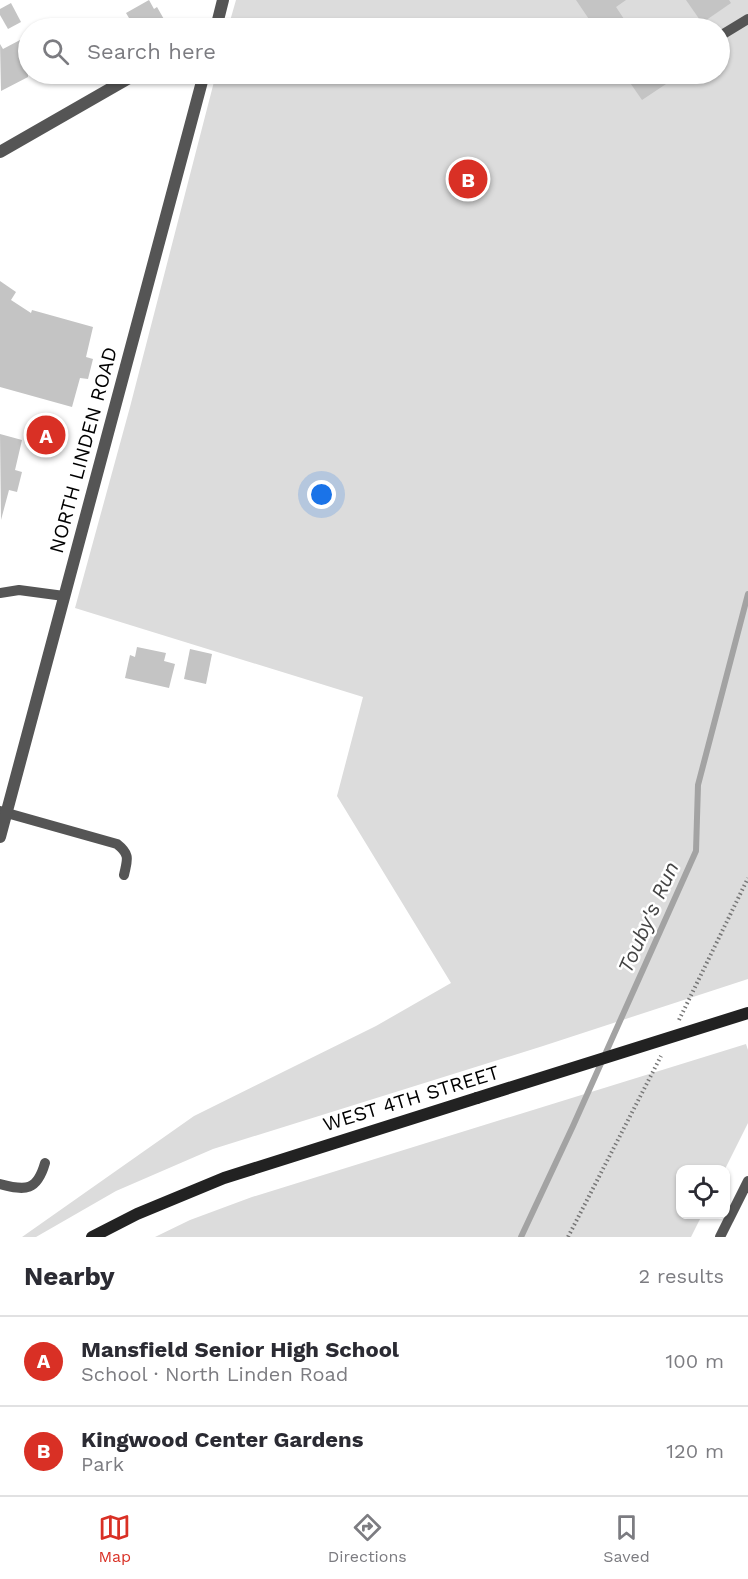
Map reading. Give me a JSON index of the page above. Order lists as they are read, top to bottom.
{
  "streets": {
    "main road": ["WEST 4TH STREET"],
    "street": ["NORTH LINDEN ROAD"]
  },
  "water": ["Touby's Run"],
  "page": {
    "search": "Search here",
    "pins": ["B", "A"],
    "heading": ["Nearby", "2 results"],
    "list": [
      {
        "mark": "A",
        "name": "Mansfield Senior High School",
        "note": "School · North Linden Road",
        "value": "100 m"
      },
      {
        "mark": "B",
        "name": "Kingwood Center Gardens",
        "note": "Park",
        "value": "120 m"
      }
    ],
    "nav": ["Map", "Directions", "Saved"]
  }
}
